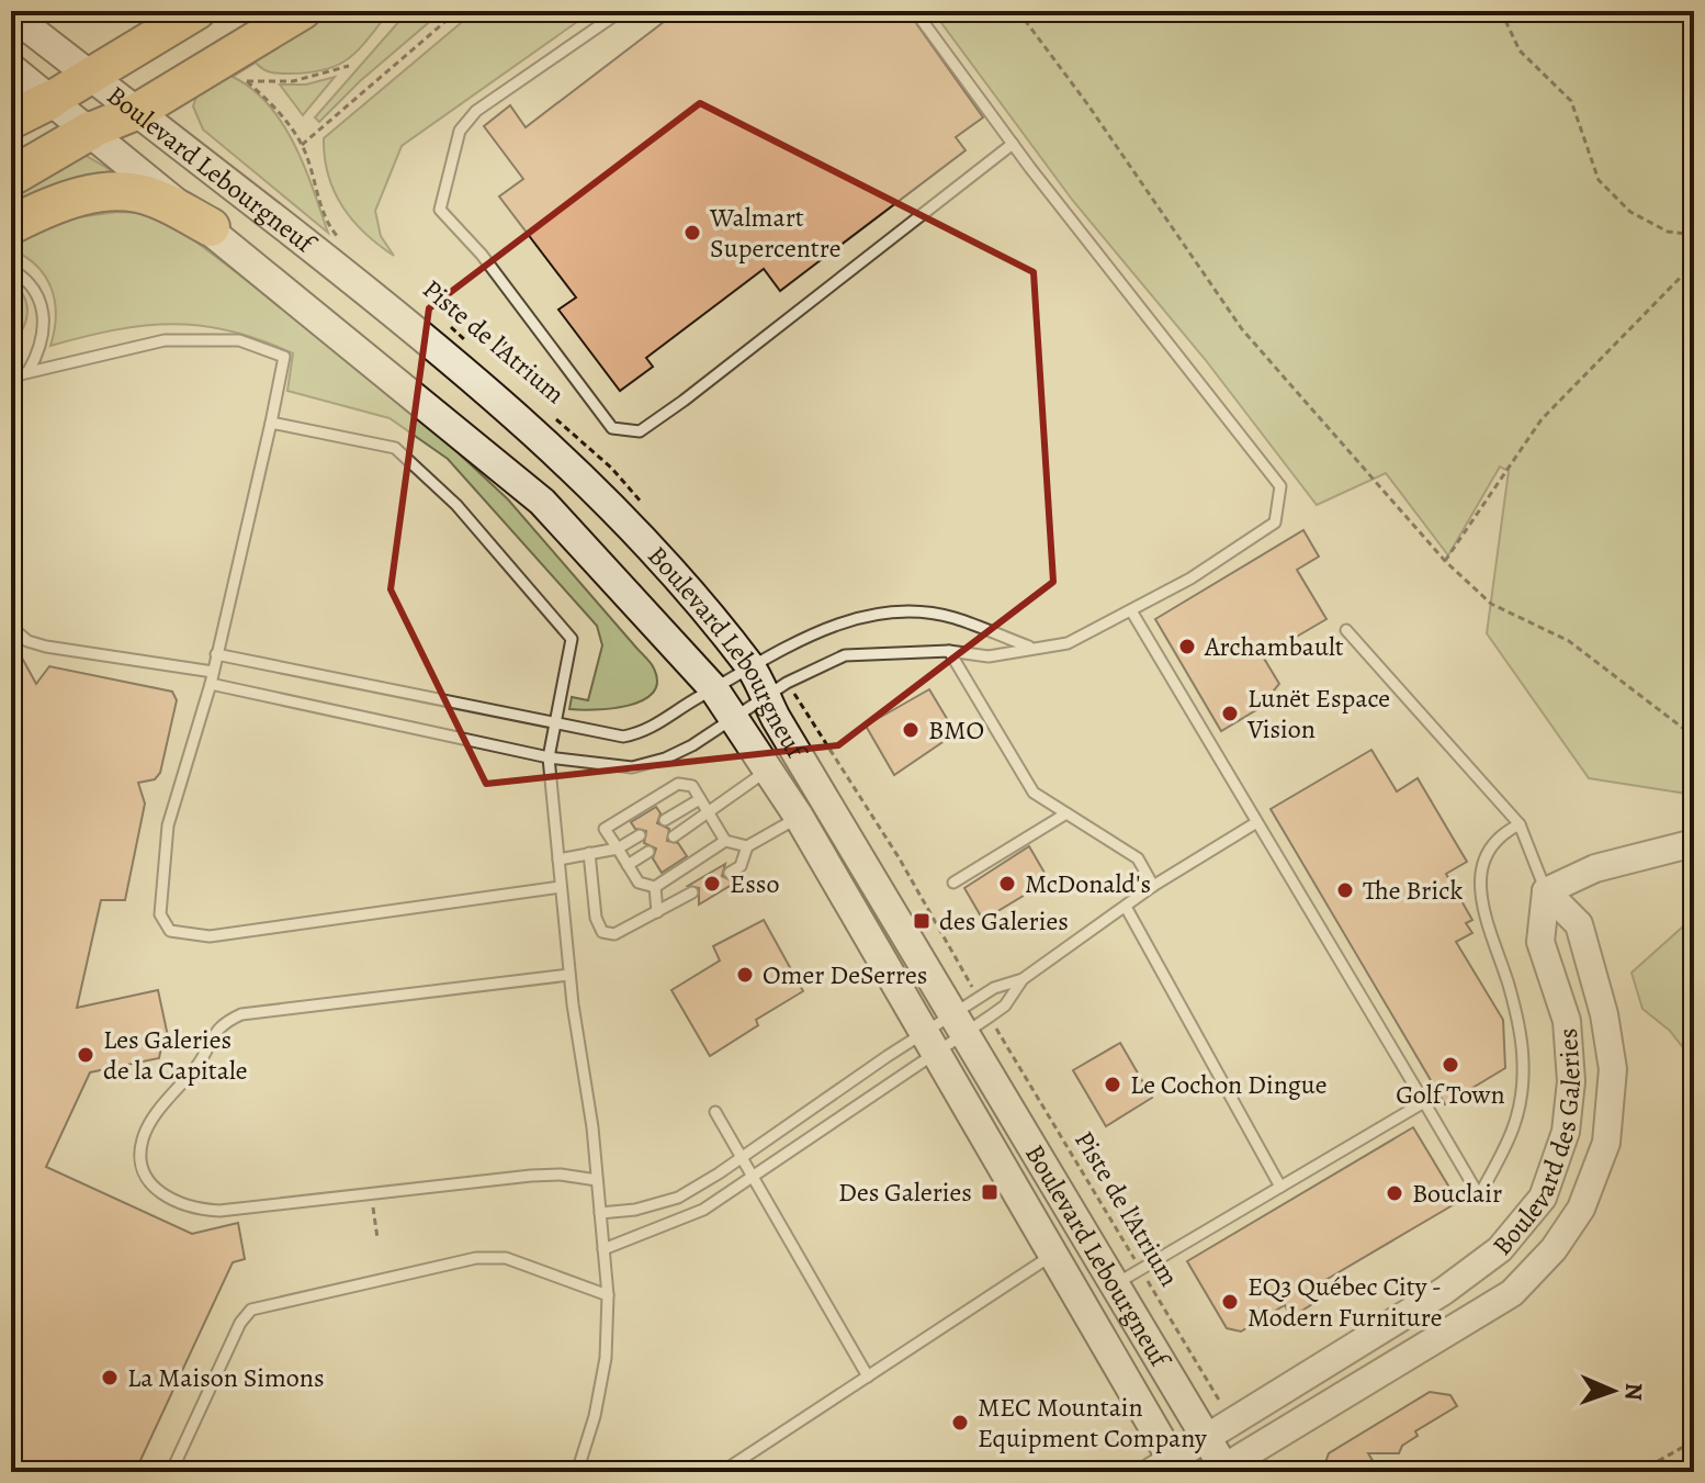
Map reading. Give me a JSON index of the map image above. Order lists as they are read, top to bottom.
{
  "streets": {
    "main road": ["Boulevard Lebourgneuf"],
    "street": ["Boulevard des Galeries"],
    "path": ["Piste de l'Atrium"]
  },
  "crossings": [
    ["Boulevard Lebourgneuf", "Boulevard des Galeries"]
  ],
  "places": {
    "other": [
      "Walmart Supercentre",
      "Archambault",
      "Lunët Espace Vision",
      "BMO",
      "Esso",
      "McDonald's",
      "The Brick",
      "Omer DeSerres",
      "Les Galeries de la Capitale",
      "Golf Town",
      "Le Cochon Dingue",
      "Bouclair",
      "EQ3 Québec City - Modern Furniture",
      "La Maison Simons",
      "MEC Mountain Equipment Company"
    ],
    "transit": ["des Galeries", "Des Galeries"]
  },
  "north": "right"
}
